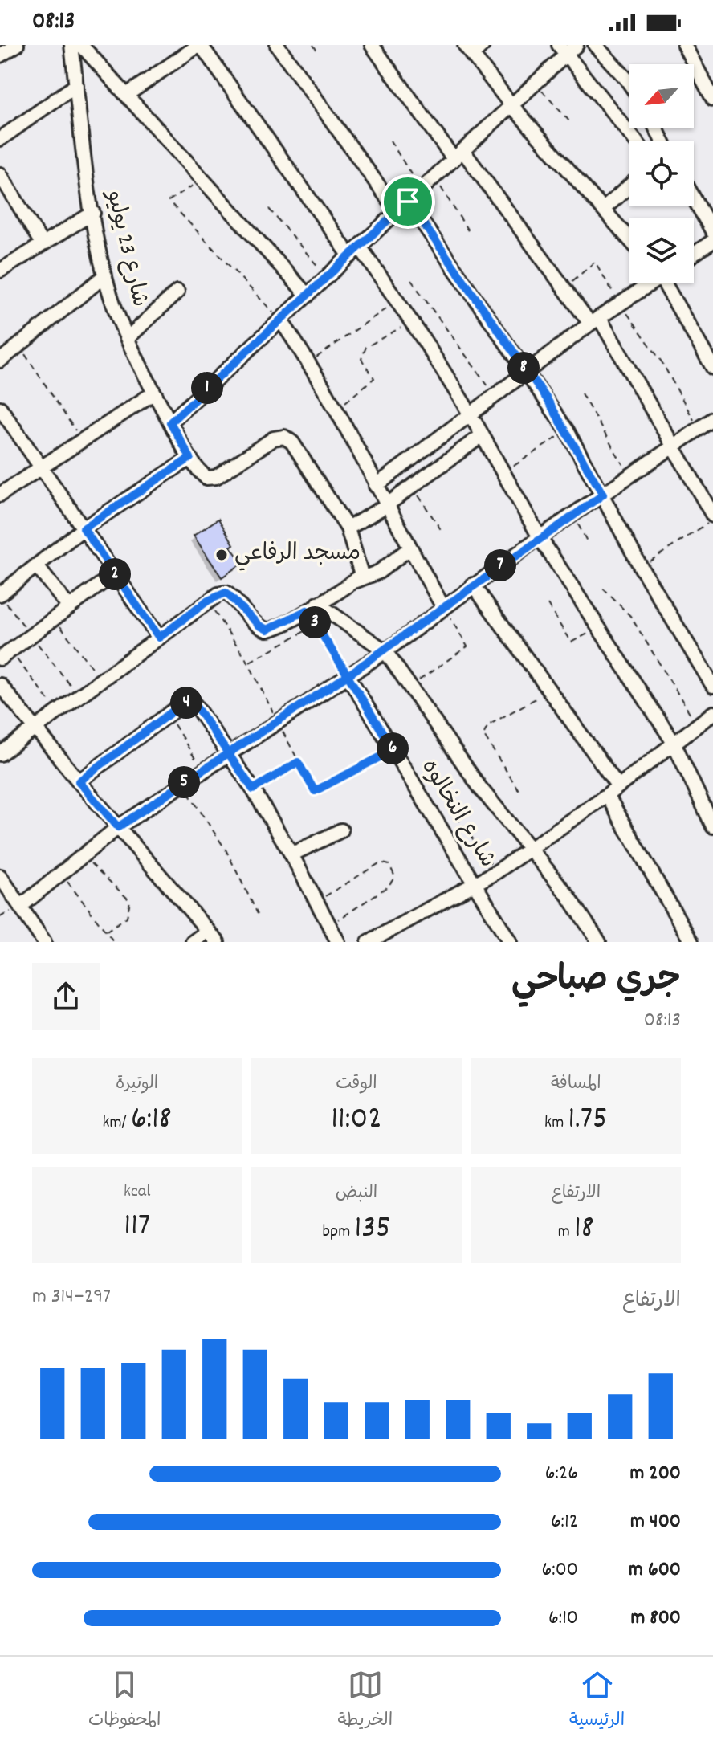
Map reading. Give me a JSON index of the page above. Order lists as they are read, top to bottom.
{
  "streets": {
    "street": ["شارع 23 يوليو", "شارع النخالوه"]
  },
  "places": ["مسجد الرفاعي"],
  "north": "bottom left",
  "page": {
    "status": "08:13",
    "pins": [
      "8",
      "1",
      "7",
      "2",
      "3",
      "4",
      "6",
      "5"
    ],
    "heading": ["جري صباحي", "08:13"],
    "stats": [
      ["المسافة", "1.75 km"],
      ["الوقت", "11:02"],
      ["الوتيرة", "6:18 /km"],
      ["الارتفاع", "18 m"],
      ["النبض", "135 bpm"],
      ["kcal", "117"]
    ],
    "chart": ["الارتفاع", "297–314 m"],
    "list": [
      {
        "name": "200 m",
        "note": "6:26"
      },
      {
        "name": "400 m",
        "note": "6:12"
      },
      {
        "name": "600 m",
        "note": "6:00"
      },
      {
        "name": "800 m",
        "note": "6:10"
      }
    ],
    "tabs": ["الرئيسية", "الخريطة", "المحفوظات"]
  }
}
